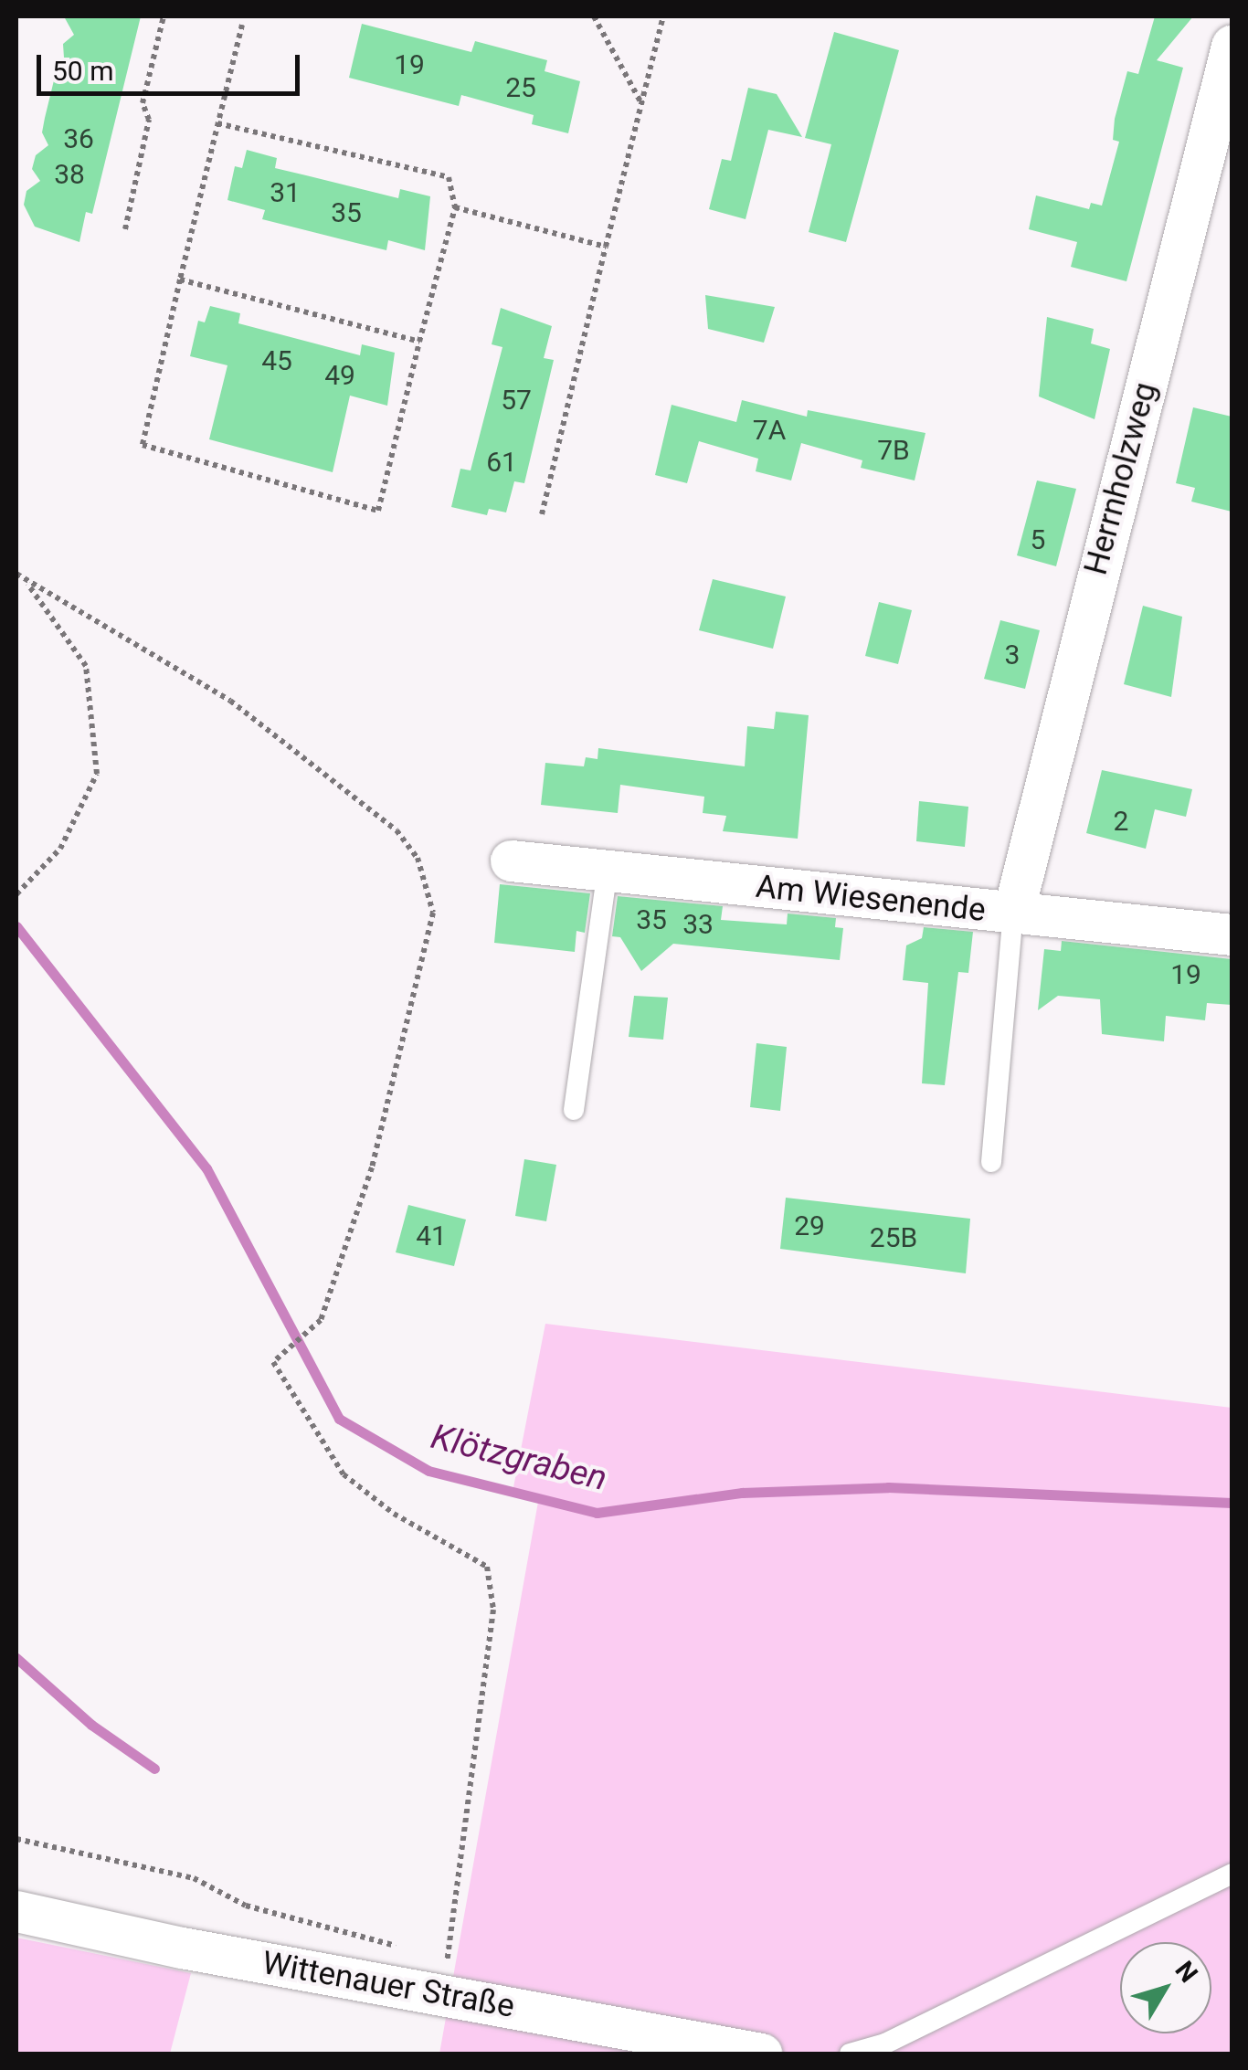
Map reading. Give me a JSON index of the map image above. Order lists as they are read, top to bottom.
{
  "streets": {
    "street": ["Herrnholzweg", "Am Wiesenende", "Wittenauer Straße"]
  },
  "crossings": [
    ["Herrnholzweg", "Am Wiesenende"]
  ],
  "water": ["Klötzgraben"],
  "house_numbers": [
    "19",
    "25",
    "36",
    "38",
    "31",
    "35",
    "45",
    "49",
    "57",
    "7A",
    "7B",
    "61",
    "5",
    "3",
    "2",
    "35",
    "33",
    "19",
    "29",
    "41",
    "25B"
  ],
  "scale_bar": "50 m",
  "north": "top right"
}
